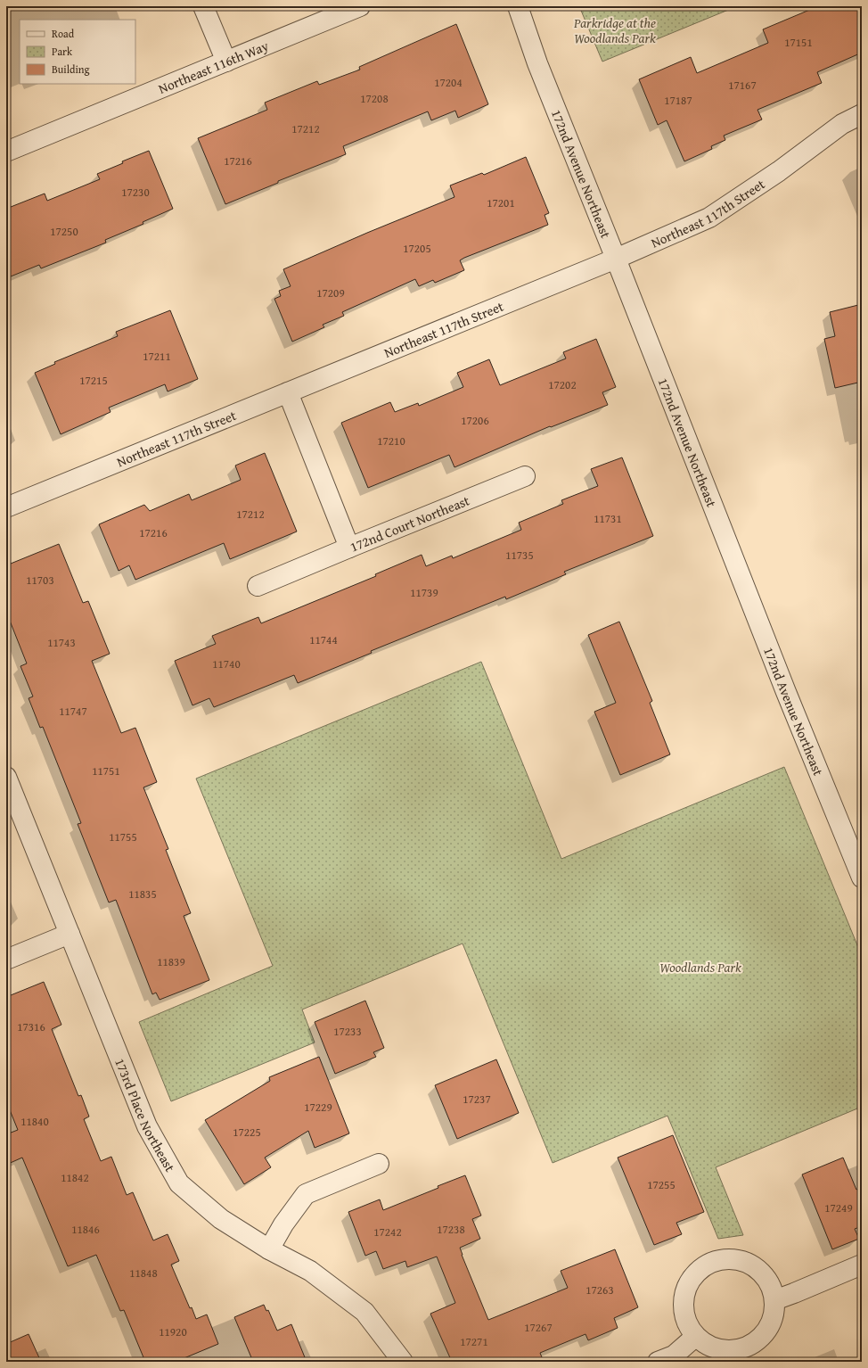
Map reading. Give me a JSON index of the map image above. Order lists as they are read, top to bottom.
{
  "streets": {
    "street": [
      "Northeast 116th Way",
      "172nd Avenue Northeast",
      "Northeast 117th Street",
      "172nd Court Northeast",
      "173rd Place Northeast"
    ]
  },
  "crossings": [
    ["172nd Avenue Northeast", "Northeast 117th Street"],
    ["Northeast 117th Street", "172nd Court Northeast"]
  ],
  "parks": ["Parkridge at the Woodlands Park", "Woodlands Park"],
  "house_numbers": [
    "17151",
    "17204",
    "17167",
    "17208",
    "17187",
    "17212",
    "17216",
    "17230",
    "17201",
    "17250",
    "17205",
    "17209",
    "17211",
    "17215",
    "17202",
    "17206",
    "17210",
    "17212",
    "11731",
    "17216",
    "11735",
    "11703",
    "11739",
    "11744",
    "11743",
    "11740",
    "11747",
    "11751",
    "11755",
    "11835",
    "11839",
    "17316",
    "17233",
    "17237",
    "17229",
    "11840",
    "17225",
    "11842",
    "17255",
    "17249",
    "11846",
    "17238",
    "17242",
    "11848",
    "17263",
    "17267",
    "11920",
    "17271"
  ],
  "legend": ["Road", "Park", "Building"]
}
